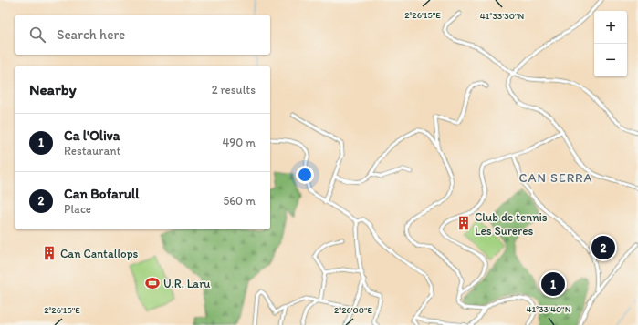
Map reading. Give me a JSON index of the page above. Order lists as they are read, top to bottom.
{
  "districts": ["CAN SERRA"],
  "places": {
    "building": ["Club de tennis Les Sureres", "Can Cantallops"],
    "sports": ["U.R. Laru"]
  },
  "page": {
    "map_buttons": ["+", "−"],
    "search": "Search here",
    "heading": ["Nearby", "2 results"],
    "list": [
      {
        "mark": "1",
        "name": "Ca l'Oliva",
        "note": "Restaurant",
        "value": "490 m"
      },
      {
        "mark": "2",
        "name": "Can Bofarull",
        "note": "Place",
        "value": "560 m"
      }
    ],
    "pins": ["2", "1"]
  },
  "coordinates": [
    "2°26'15\"E",
    "41°33'30\"N",
    "41°33'40\"N",
    "2°26'00\"E"
  ]
}
